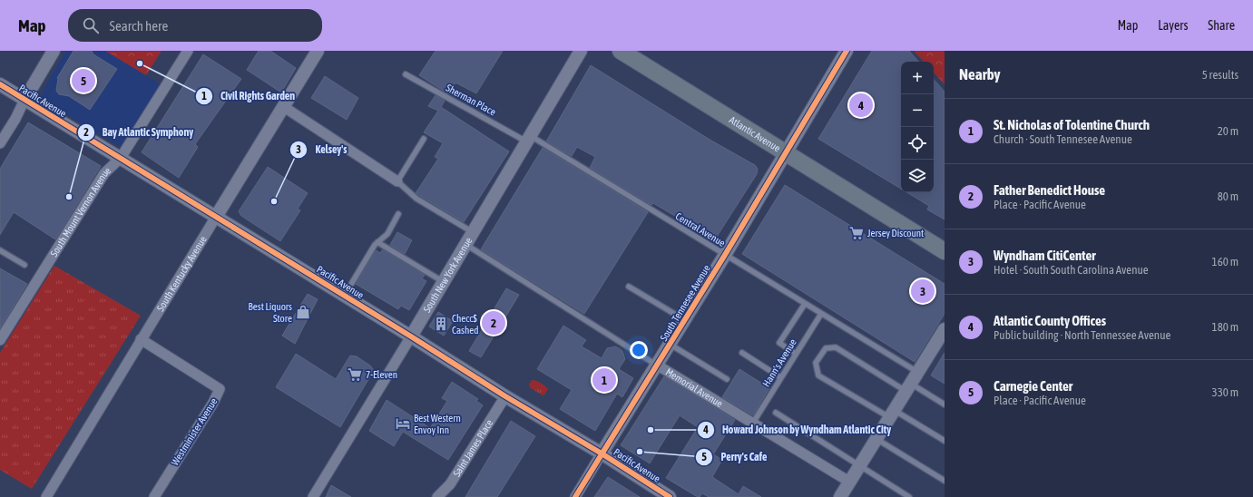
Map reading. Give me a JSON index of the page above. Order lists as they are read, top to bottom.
{
  "streets": {
    "highway": ["Atlantic Avenue"],
    "street": [
      "Pacific Avenue",
      "South Mount Vernon Avenue",
      "South Kentucky Avenue",
      "South New York Avenue",
      "South Tennesee Avenue",
      "Memorial Avenue",
      "Westminister Avenue",
      "Saint James Place"
    ],
    "lane": ["Sherman Place", "Central Avenue", "Hann's Avenue"]
  },
  "crossings": [
    ["Sherman Place", "Central Avenue"],
    ["Sherman Place", "South New York Avenue"],
    ["Pacific Avenue", "South Mount Vernon Avenue"],
    ["Pacific Avenue", "South Kentucky Avenue"],
    ["Pacific Avenue", "South New York Avenue"],
    ["Pacific Avenue", "South Tennesee Avenue"],
    ["Pacific Avenue", "Saint James Place"],
    ["Atlantic Avenue", "South Tennesee Avenue"],
    ["Central Avenue", "South New York Avenue"],
    ["Central Avenue", "South Tennesee Avenue"],
    ["Central Avenue", "Hann's Avenue"],
    ["South Kentucky Avenue", "Westminister Avenue"],
    ["South New York Avenue", "Memorial Avenue"],
    ["South Tennesee Avenue", "Memorial Avenue"],
    ["Hann's Avenue", "Memorial Avenue"]
  ],
  "places": {
    "other": [
      "Civil Rights Garden",
      "Bay Atlantic Symphony",
      "Kelsey's",
      "Howard Johnson by Wyndham Atlantic City",
      "Perry's Cafe"
    ],
    "supermarket": ["Jersey Discount", "7-Eleven"],
    "shop": ["Best Liquors Store"],
    "building": ["Checc$ Cashed"],
    "hotel": ["Best Western Envoy Inn"]
  },
  "page": {
    "header": "Map",
    "search": "Search here",
    "nav": ["Map", "Layers", "Share"],
    "heading": ["Nearby", "5 results"],
    "map_buttons": ["+", "−"],
    "pins": [
      "5",
      "4",
      "3",
      "2",
      "1"
    ],
    "list": [
      {
        "mark": "1",
        "name": "St. Nicholas of Tolentine Church",
        "note": "Church · South Tennesee Avenue",
        "value": "20 m"
      },
      {
        "mark": "2",
        "name": "Father Benedict House",
        "note": "Place · Pacific Avenue",
        "value": "80 m"
      },
      {
        "mark": "3",
        "name": "Wyndham CitiCenter",
        "note": "Hotel · South South Carolina Avenue",
        "value": "160 m"
      },
      {
        "mark": "4",
        "name": "Atlantic County Offices",
        "note": "Public building · North Tennessee Avenue",
        "value": "180 m"
      },
      {
        "mark": "5",
        "name": "Carnegie Center",
        "note": "Place · Pacific Avenue",
        "value": "330 m"
      }
    ]
  }
}
